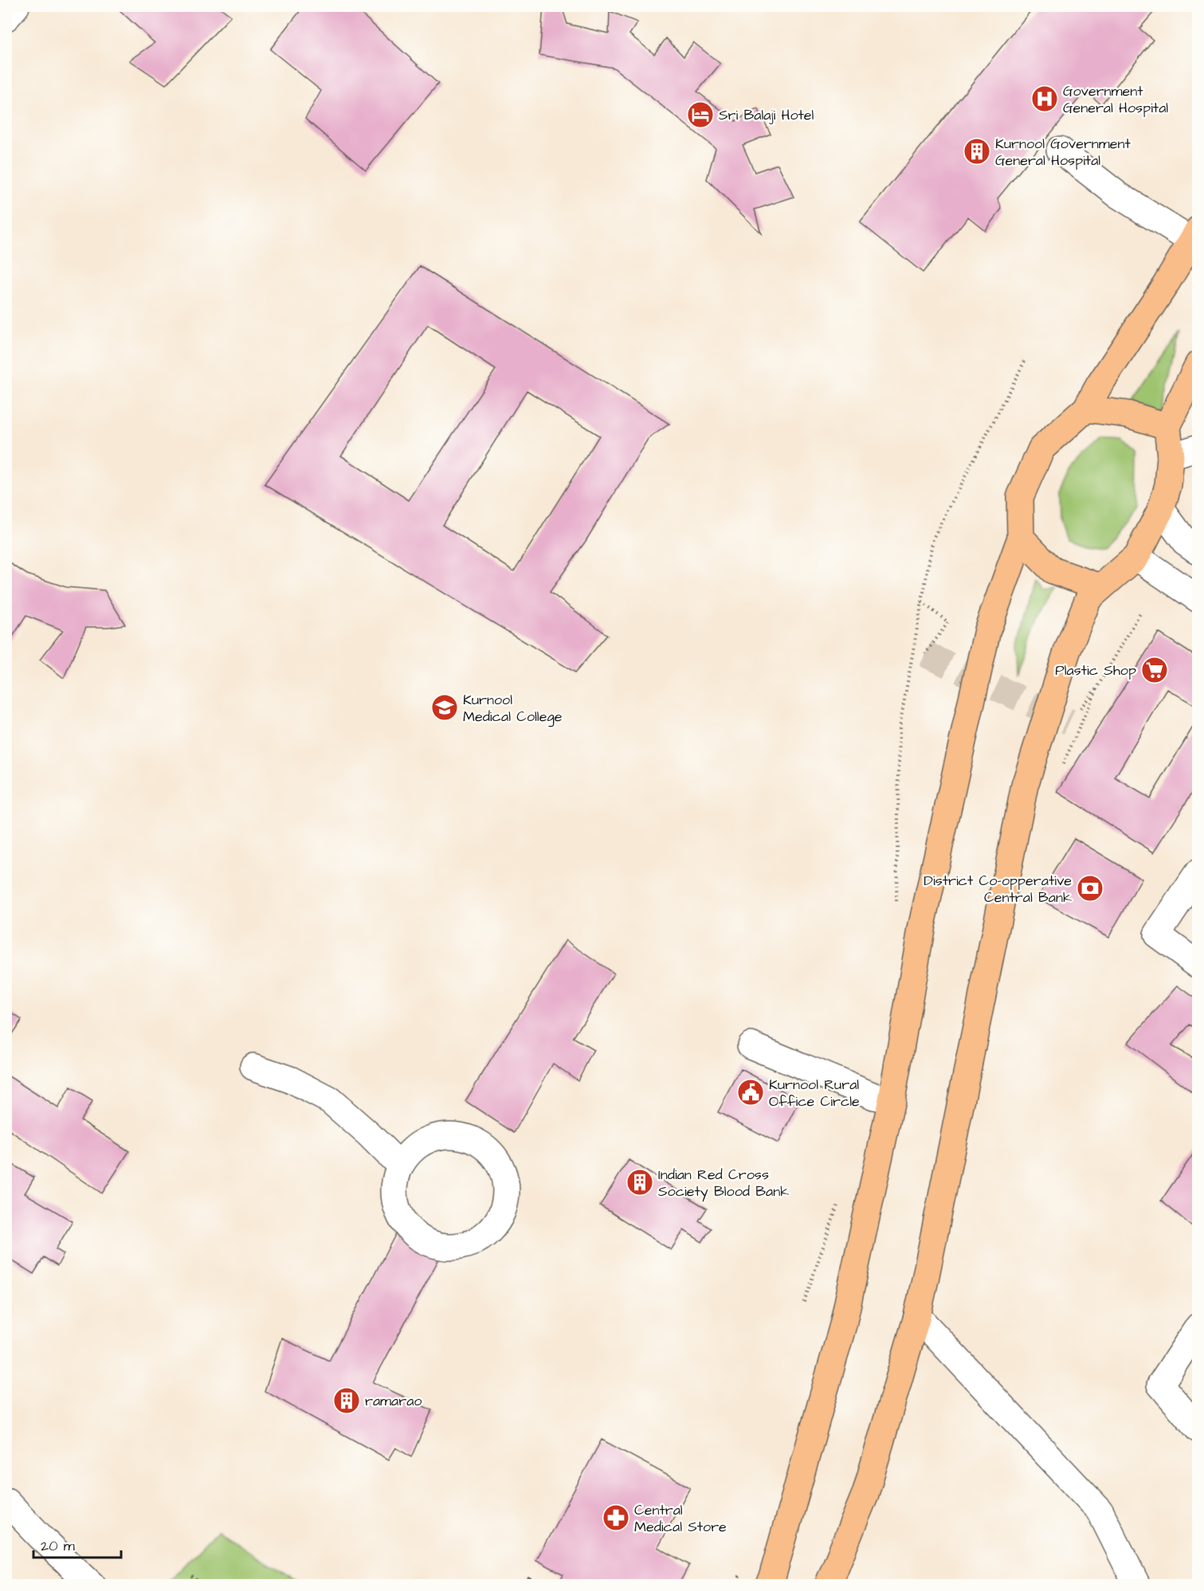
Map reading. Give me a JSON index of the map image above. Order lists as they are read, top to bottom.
{
  "places": {
    "hospital": ["Government General Hospital"],
    "hotel": ["Sri Balaji Hotel"],
    "building": ["Kurnool Government General Hospital", "Indian Red Cross Society Blood Bank", "ramarao"],
    "supermarket": ["Plastic Shop"],
    "school or university": ["Kurnool Medical College"],
    "bank": ["District Co-opperative Central Bank"],
    "public building": ["Kurnool Rural Office Circle"],
    "pharmacy": ["Central Medical Store"]
  },
  "scale_bar": "20 m"
}
